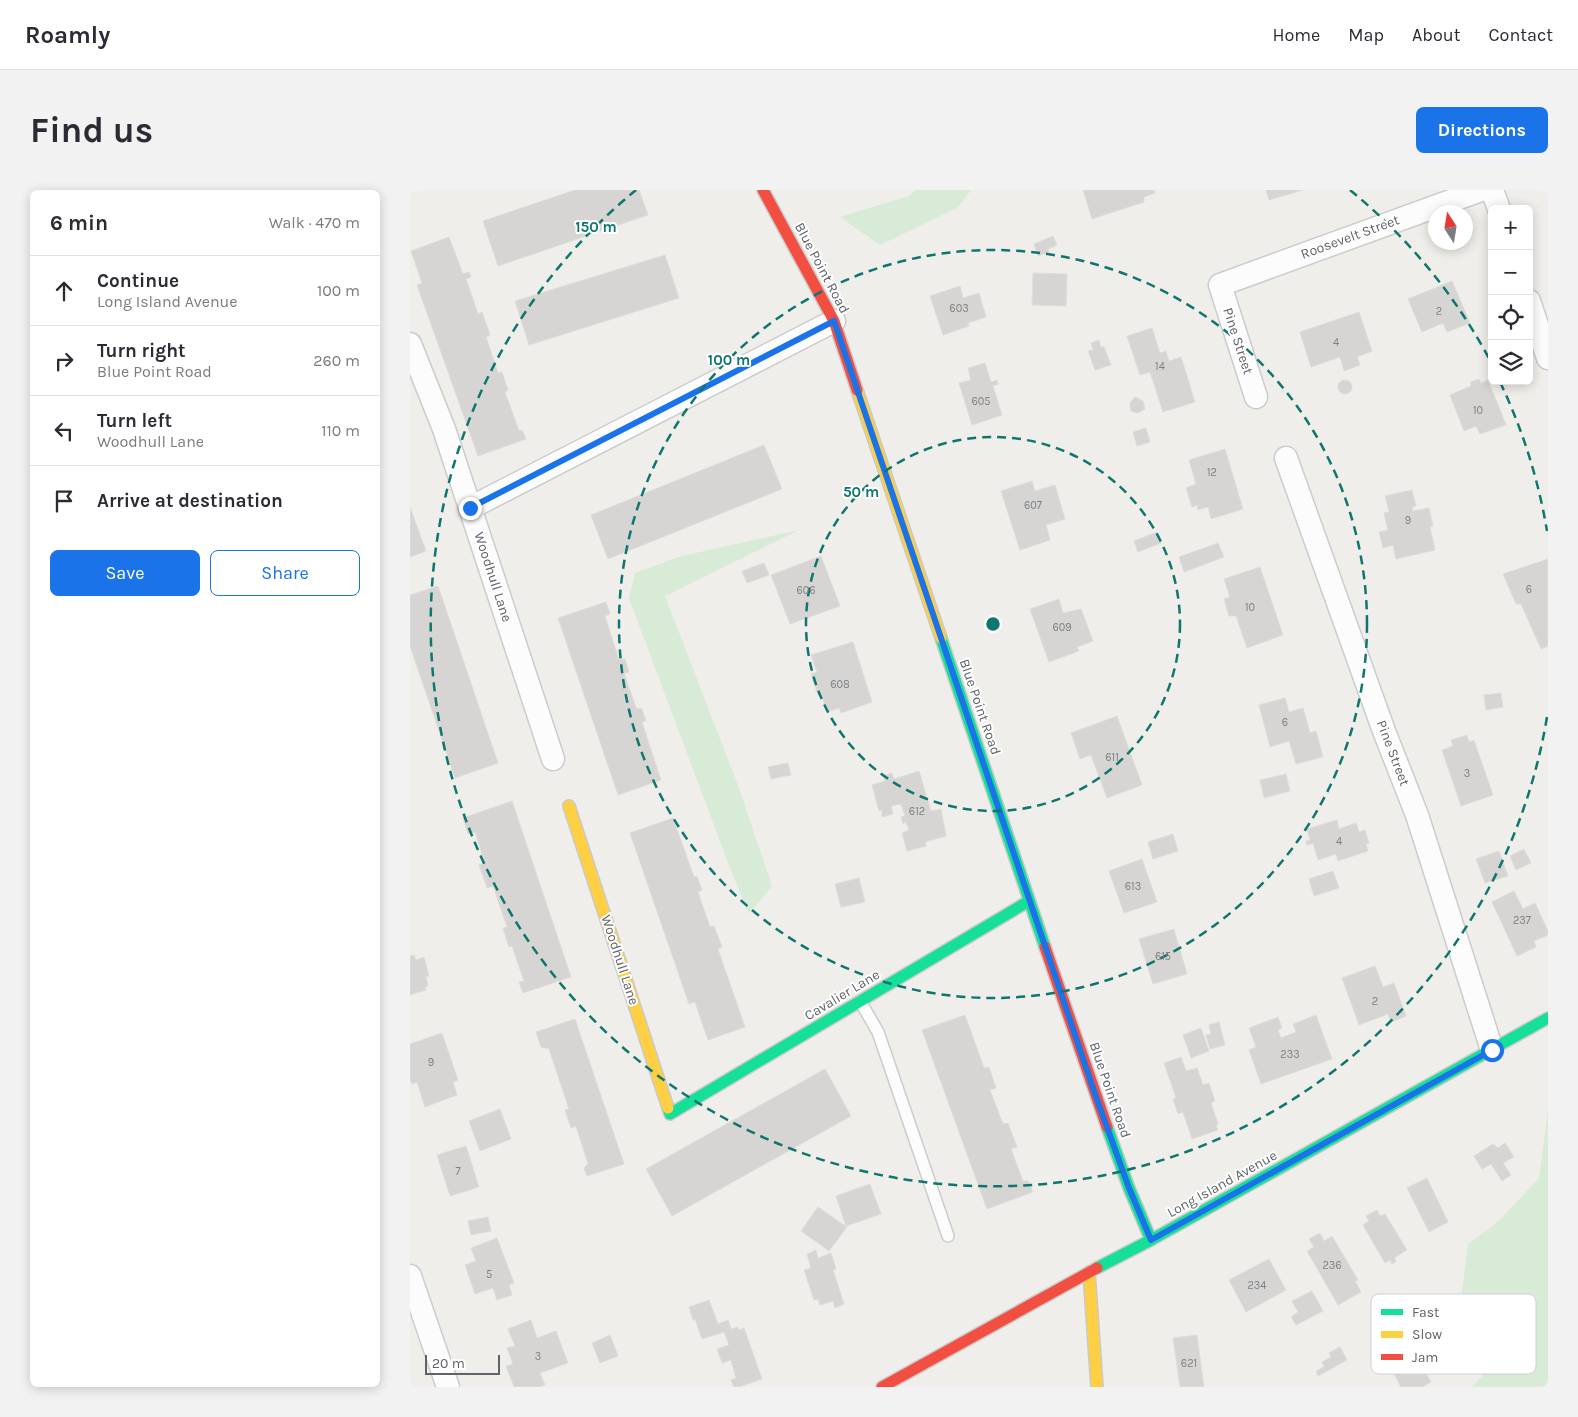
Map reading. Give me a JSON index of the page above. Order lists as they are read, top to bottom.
{
  "streets": {
    "street": [
      "Roosevelt Street",
      "Blue Point Road",
      "Pine Street",
      "Woodhull Lane",
      "Cavalier Lane",
      "Long Island Avenue"
    ]
  },
  "crossings": [
    ["Roosevelt Street", "Pine Street"],
    ["Blue Point Road", "Cavalier Lane"],
    ["Blue Point Road", "Long Island Avenue"],
    ["Pine Street", "Long Island Avenue"],
    ["Woodhull Lane", "Cavalier Lane"]
  ],
  "house_numbers": [
    "603",
    "2",
    "4",
    "14",
    "605",
    "10",
    "12",
    "607",
    "9",
    "6",
    "606",
    "10",
    "609",
    "608",
    "6",
    "611",
    "3",
    "612",
    "4",
    "613",
    "237",
    "615",
    "2",
    "233",
    "9",
    "7",
    "236",
    "5",
    "234",
    "3",
    "621"
  ],
  "legend": ["Fast", "Slow", "Jam"],
  "scale_bar": "20 m",
  "north": "top",
  "page": {
    "header": "Roamly",
    "nav": [
      "Home",
      "Map",
      "About",
      "Contact"
    ],
    "buttons": [
      "Directions",
      ["Save", "Share"]
    ],
    "title": "Find us",
    "heading": ["6 min", "Walk · 470 m"],
    "map_buttons": ["+", "−"],
    "list": [
      ["Continue", "Long Island Avenue", "100 m"],
      ["Turn right", "Blue Point Road", "260 m"],
      ["Turn left", "Woodhull Lane", "110 m"],
      "Arrive at destination"
    ],
    "scale": "20 m"
  },
  "rings": ["150 m", "100 m", "50 m"]
}
